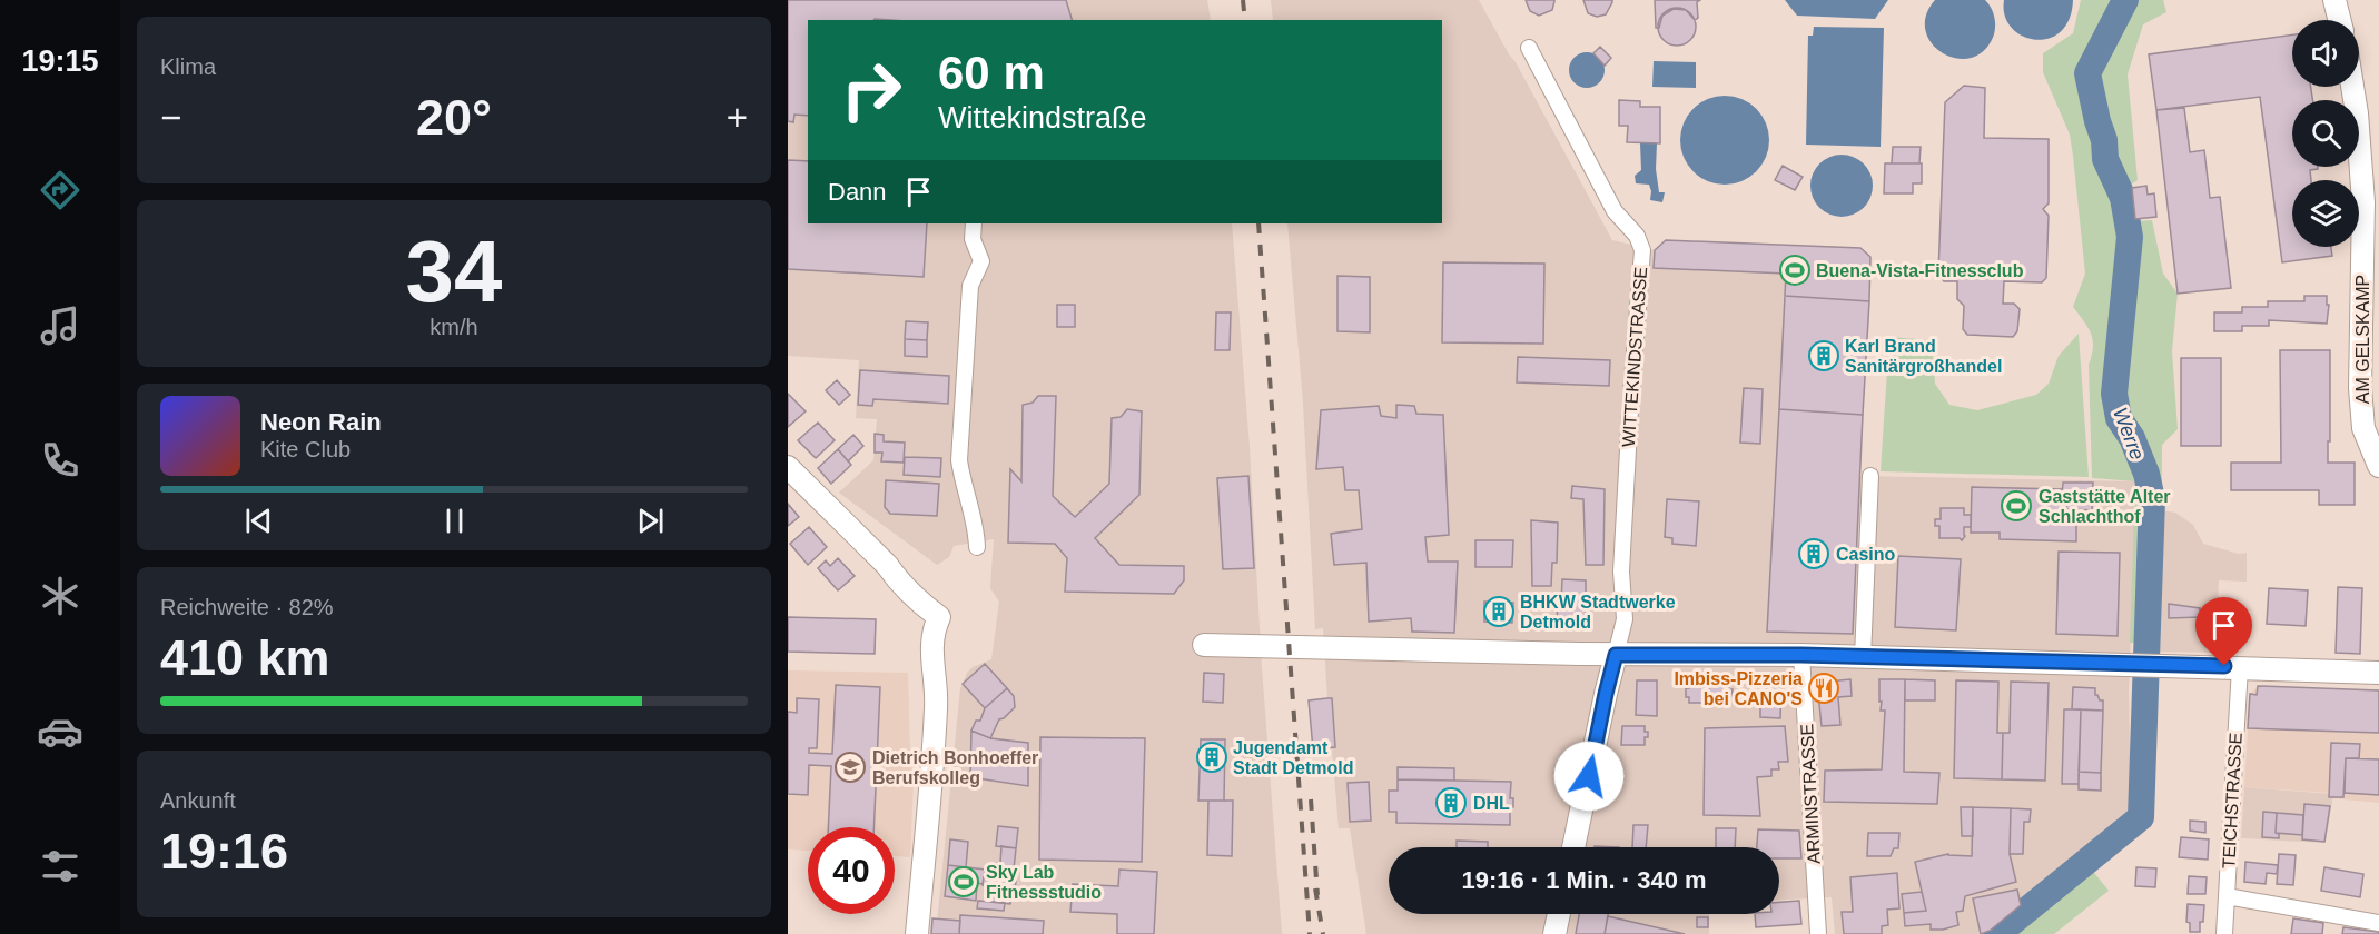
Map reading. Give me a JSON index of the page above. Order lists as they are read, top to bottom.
{
  "streets": {
    "street": [
      "AM GELSKAMP",
      "WITTEKINDSTRASSE",
      "ARMINSTRASSE",
      "TEICHSTRASSE"
    ]
  },
  "water": ["Werre"],
  "places": {
    "sports": ["Buena-Vista-Fitnessclub", "Gaststätte Alter Schlachthof", "Sky Lab Fitnessstudio"],
    "building": [
      "Karl Brand Sanitärgroßhandel",
      "Casino",
      "BHKW Stadtwerke Detmold",
      "Jugendamt Stadt Detmold",
      "DHL"
    ],
    "restaurant": ["Imbiss-Pizzeria bei CANO'S"],
    "school or university": ["Dietrich Bonhoeffer Berufskolleg"]
  },
  "page": {
    "tabs": "19:15",
    "tile": [
      "Klima",
      ["34", "km/h"],
      ["Reichweite · 82%", "410 km"],
      ["Ankunft", "19:16"]
    ],
    "turn": ["60 m", "Wittekindstraße"],
    "heat": ["−", "20°", "+"],
    "then": "Dann",
    "song": ["Neon Rain", "Kite Club"],
    "limit": "40",
    "trip": "19:16 · 1 Min. · 340 m"
  }
}
